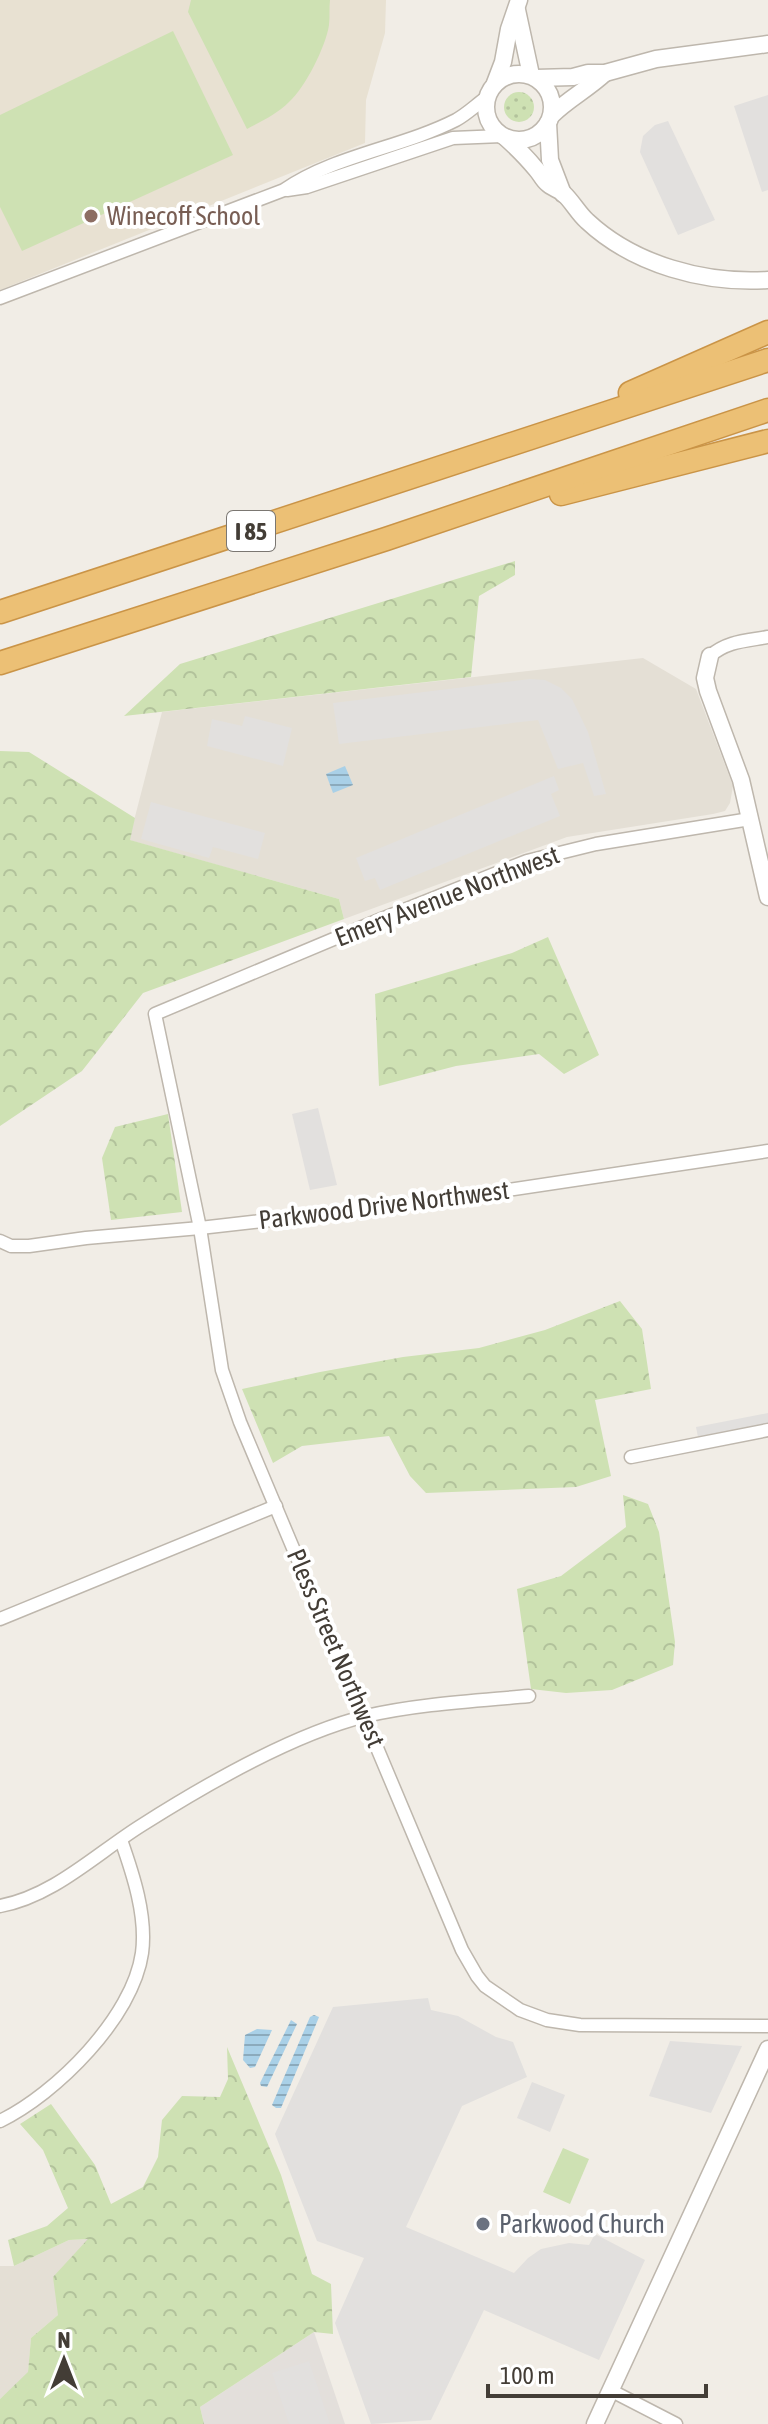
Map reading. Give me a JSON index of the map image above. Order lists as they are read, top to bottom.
{
  "streets": {
    "highway": ["I 85"],
    "street": ["Emery Avenue Northwest", "Parkwood Drive Northwest", "Pless Street Northwest"]
  },
  "crossings": [
    ["Emery Avenue Northwest", "Pless Street Northwest"],
    ["Parkwood Drive Northwest", "Pless Street Northwest"]
  ],
  "places": ["Winecoff School", "Parkwood Church"],
  "scale_bar": "100 m",
  "north": "top"
}
